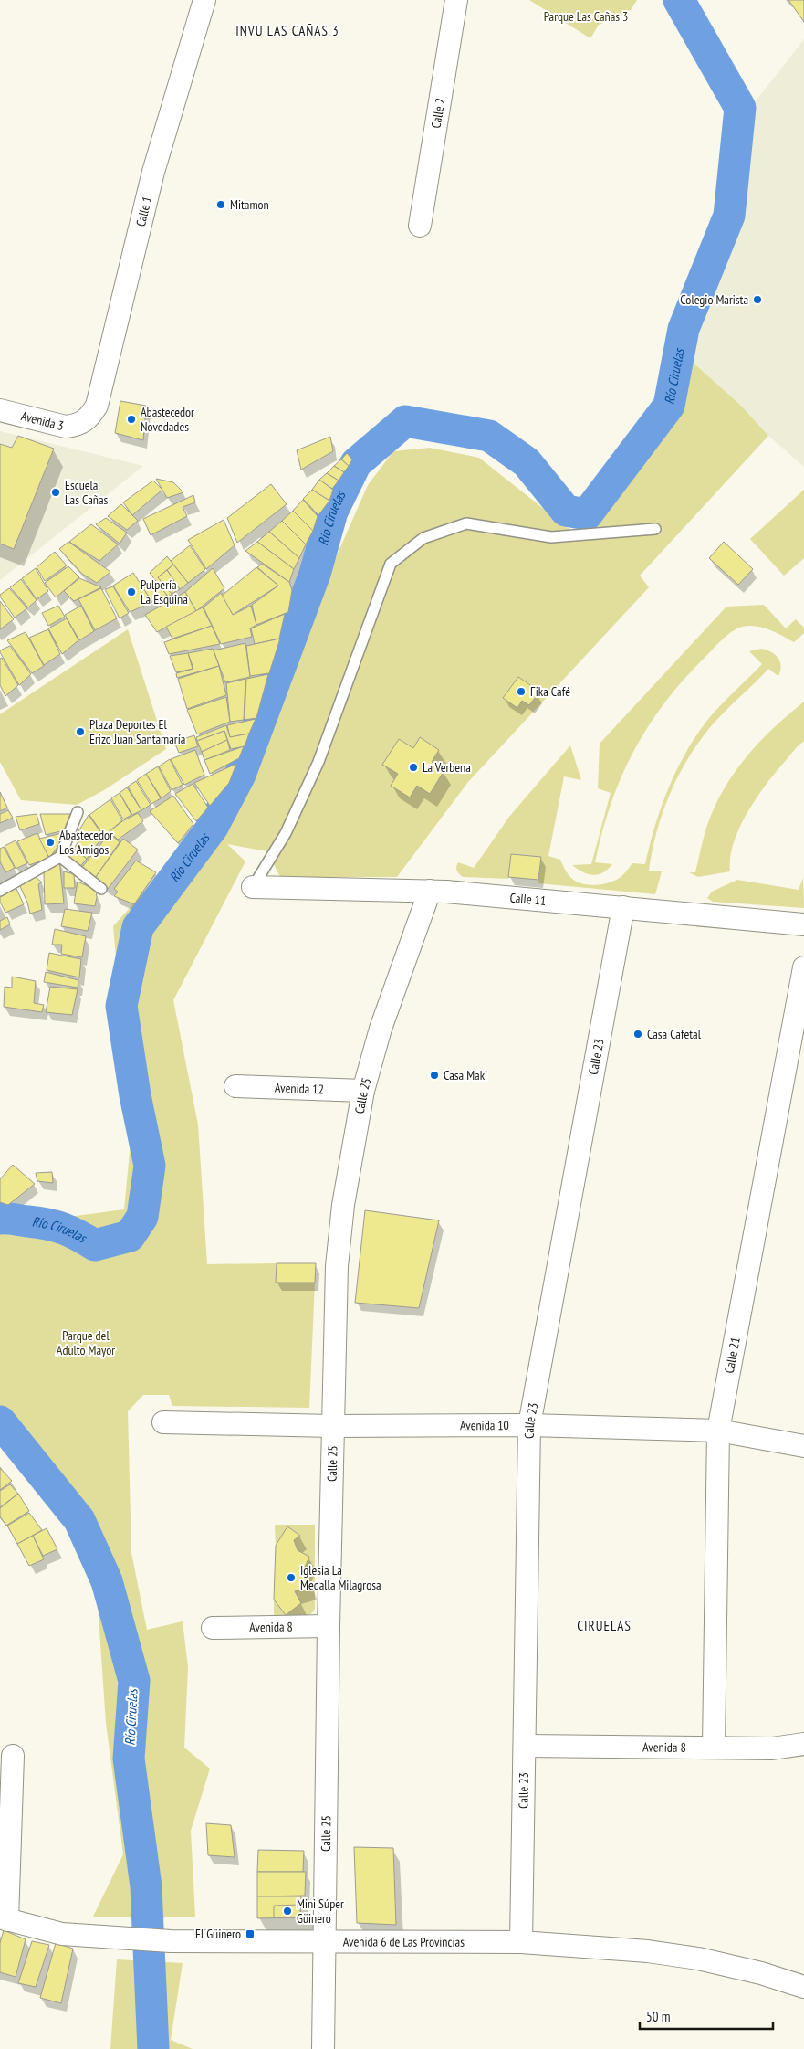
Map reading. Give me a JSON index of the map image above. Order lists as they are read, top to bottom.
{
  "streets": {
    "street": [
      "Calle 2",
      "Calle 1",
      "Avenida 3",
      "Calle 11",
      "Calle 23",
      "Avenida 12",
      "Calle 25",
      "Calle 21",
      "Avenida 10",
      "Avenida 8",
      "Avenida 6 de Las Provincias"
    ]
  },
  "crossings": [
    ["Calle 1", "Avenida 3"],
    ["Calle 11", "Calle 23"],
    ["Calle 11", "Calle 25"],
    ["Calle 23", "Avenida 10"],
    ["Calle 23", "Avenida 8"],
    ["Calle 23", "Avenida 6 de Las Provincias"],
    ["Avenida 12", "Calle 25"],
    ["Calle 25", "Avenida 10"],
    ["Calle 25", "Avenida 8"],
    ["Calle 25", "Avenida 6 de Las Provincias"],
    ["Calle 21", "Avenida 10"],
    ["Calle 21", "Avenida 8"]
  ],
  "districts": ["INVU LAS CAÑAS 3", "CIRUELAS"],
  "water": ["Río Ciruelas"],
  "parks": ["Parque Las Cañas 3", "Parque del Adulto Mayor"],
  "places": {
    "other": [
      "Mitamon",
      "Colegio Marista",
      "Abastecedor Novedades",
      "Escuela Las Cañas",
      "Pulpería La Esquina",
      "Fika Café",
      "Plaza Deportes El Erizo Juan Santamaría",
      "La Verbena",
      "Abastecedor Los Amigos",
      "Casa Cafetal",
      "Casa Maki",
      "Iglesia La Medalla Milagrosa",
      "Mini Súper Güinero"
    ],
    "transit": ["El Güinero"]
  },
  "scale_bar": "50 m"
}
